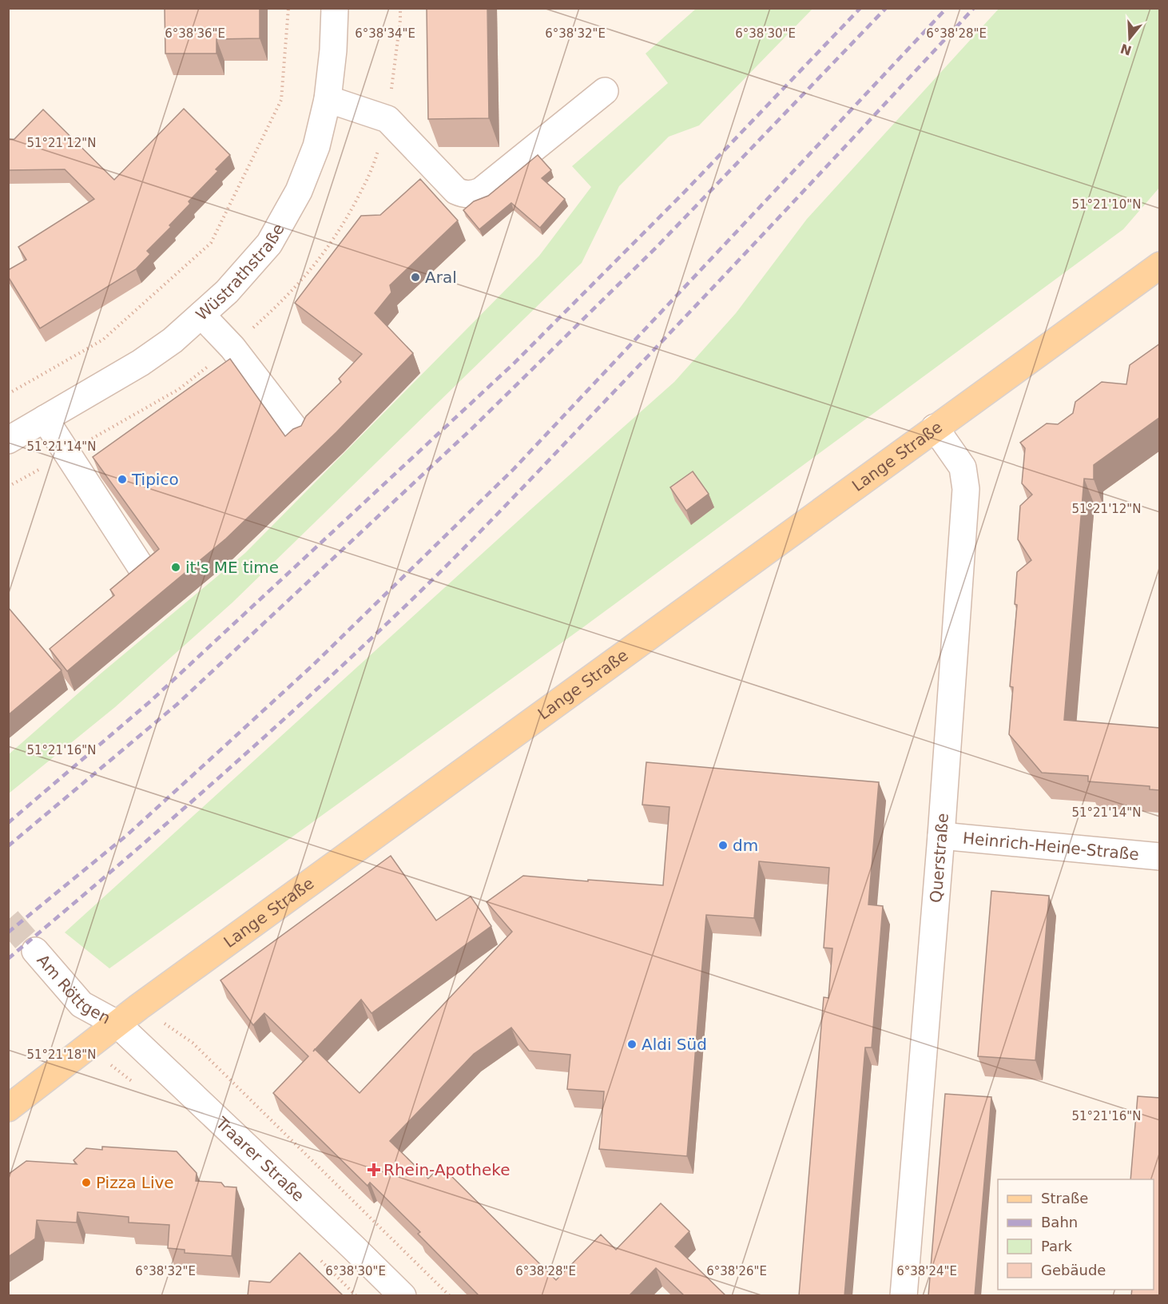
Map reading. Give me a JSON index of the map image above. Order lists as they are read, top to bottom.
{
  "streets": {
    "main road": ["Lange Straße"],
    "street": [
      "Wüstrathstraße",
      "Heinrich-Heine-Straße",
      "Querstraße",
      "Am Röttgen",
      "Traarer Straße"
    ]
  },
  "crossings": [
    ["Lange Straße", "Querstraße"],
    ["Lange Straße", "Am Röttgen"],
    ["Lange Straße", "Traarer Straße"],
    ["Heinrich-Heine-Straße", "Querstraße"],
    ["Am Röttgen", "Traarer Straße"]
  ],
  "places": {
    "other": [
      "Aral",
      "Tipico",
      "it's ME time",
      "dm",
      "Aldi Süd",
      "Pizza Live"
    ],
    "health": ["Rhein-Apotheke"]
  },
  "legend": [
    "Straße",
    "Bahn",
    "Park",
    "Gebäude"
  ],
  "north": "bottom",
  "coordinates": [
    "6°38'36\"E",
    "6°38'34\"E",
    "6°38'32\"E",
    "6°38'30\"E",
    "6°38'28\"E",
    "51°21'12\"N",
    "51°21'10\"N",
    "51°21'14\"N",
    "51°21'16\"N",
    "51°21'18\"N",
    "6°38'26\"E",
    "6°38'24\"E"
  ]
}
